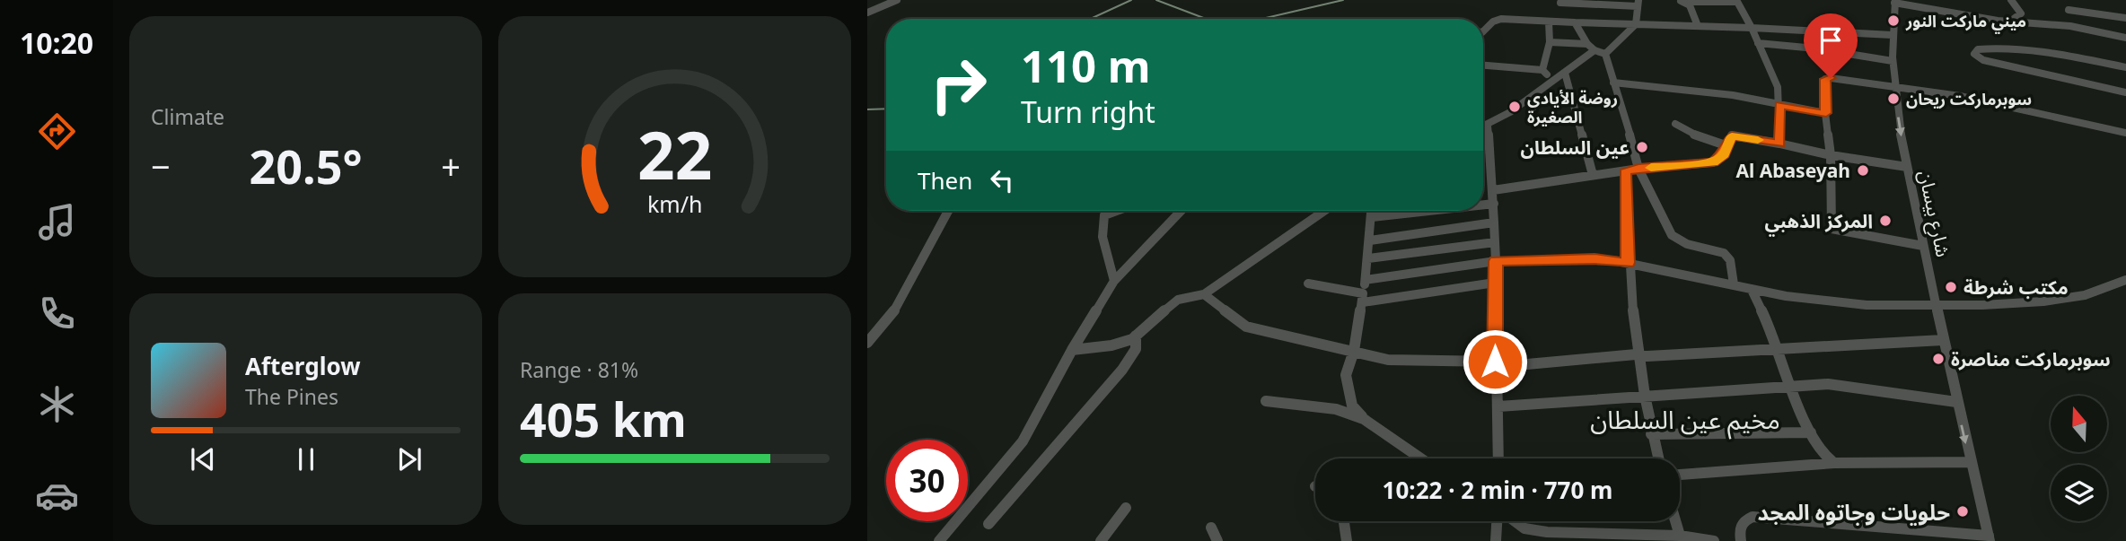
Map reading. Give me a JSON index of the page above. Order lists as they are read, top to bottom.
{
  "streets": {
    "street": ["شارع بيسان"]
  },
  "districts": ["مخيم عين السلطان"],
  "places": [
    "ميني ماركت النور",
    "سوبرماركت ريحان",
    "روضة الأيادي الصغيرة",
    "عين السلطان",
    "Al Abaseyah",
    "المركز الذهبي",
    "مكتب شرطة",
    "سوبرماركت مناصرة",
    "حلويات وجاتوه المجد"
  ],
  "north": "top",
  "page": {
    "tabs": "10:20",
    "tile": [
      "Climate",
      ["Range · 81%", "405 km"]
    ],
    "turn": ["110 m", "Turn right"],
    "heat": ["−", "20.5°", "+"],
    "then": "Then",
    "song": ["Afterglow", "The Pines"],
    "limit": "30",
    "trip": "10:22 · 2 min · 770 m",
    "gauge": ["22", "km/h"]
  }
}
